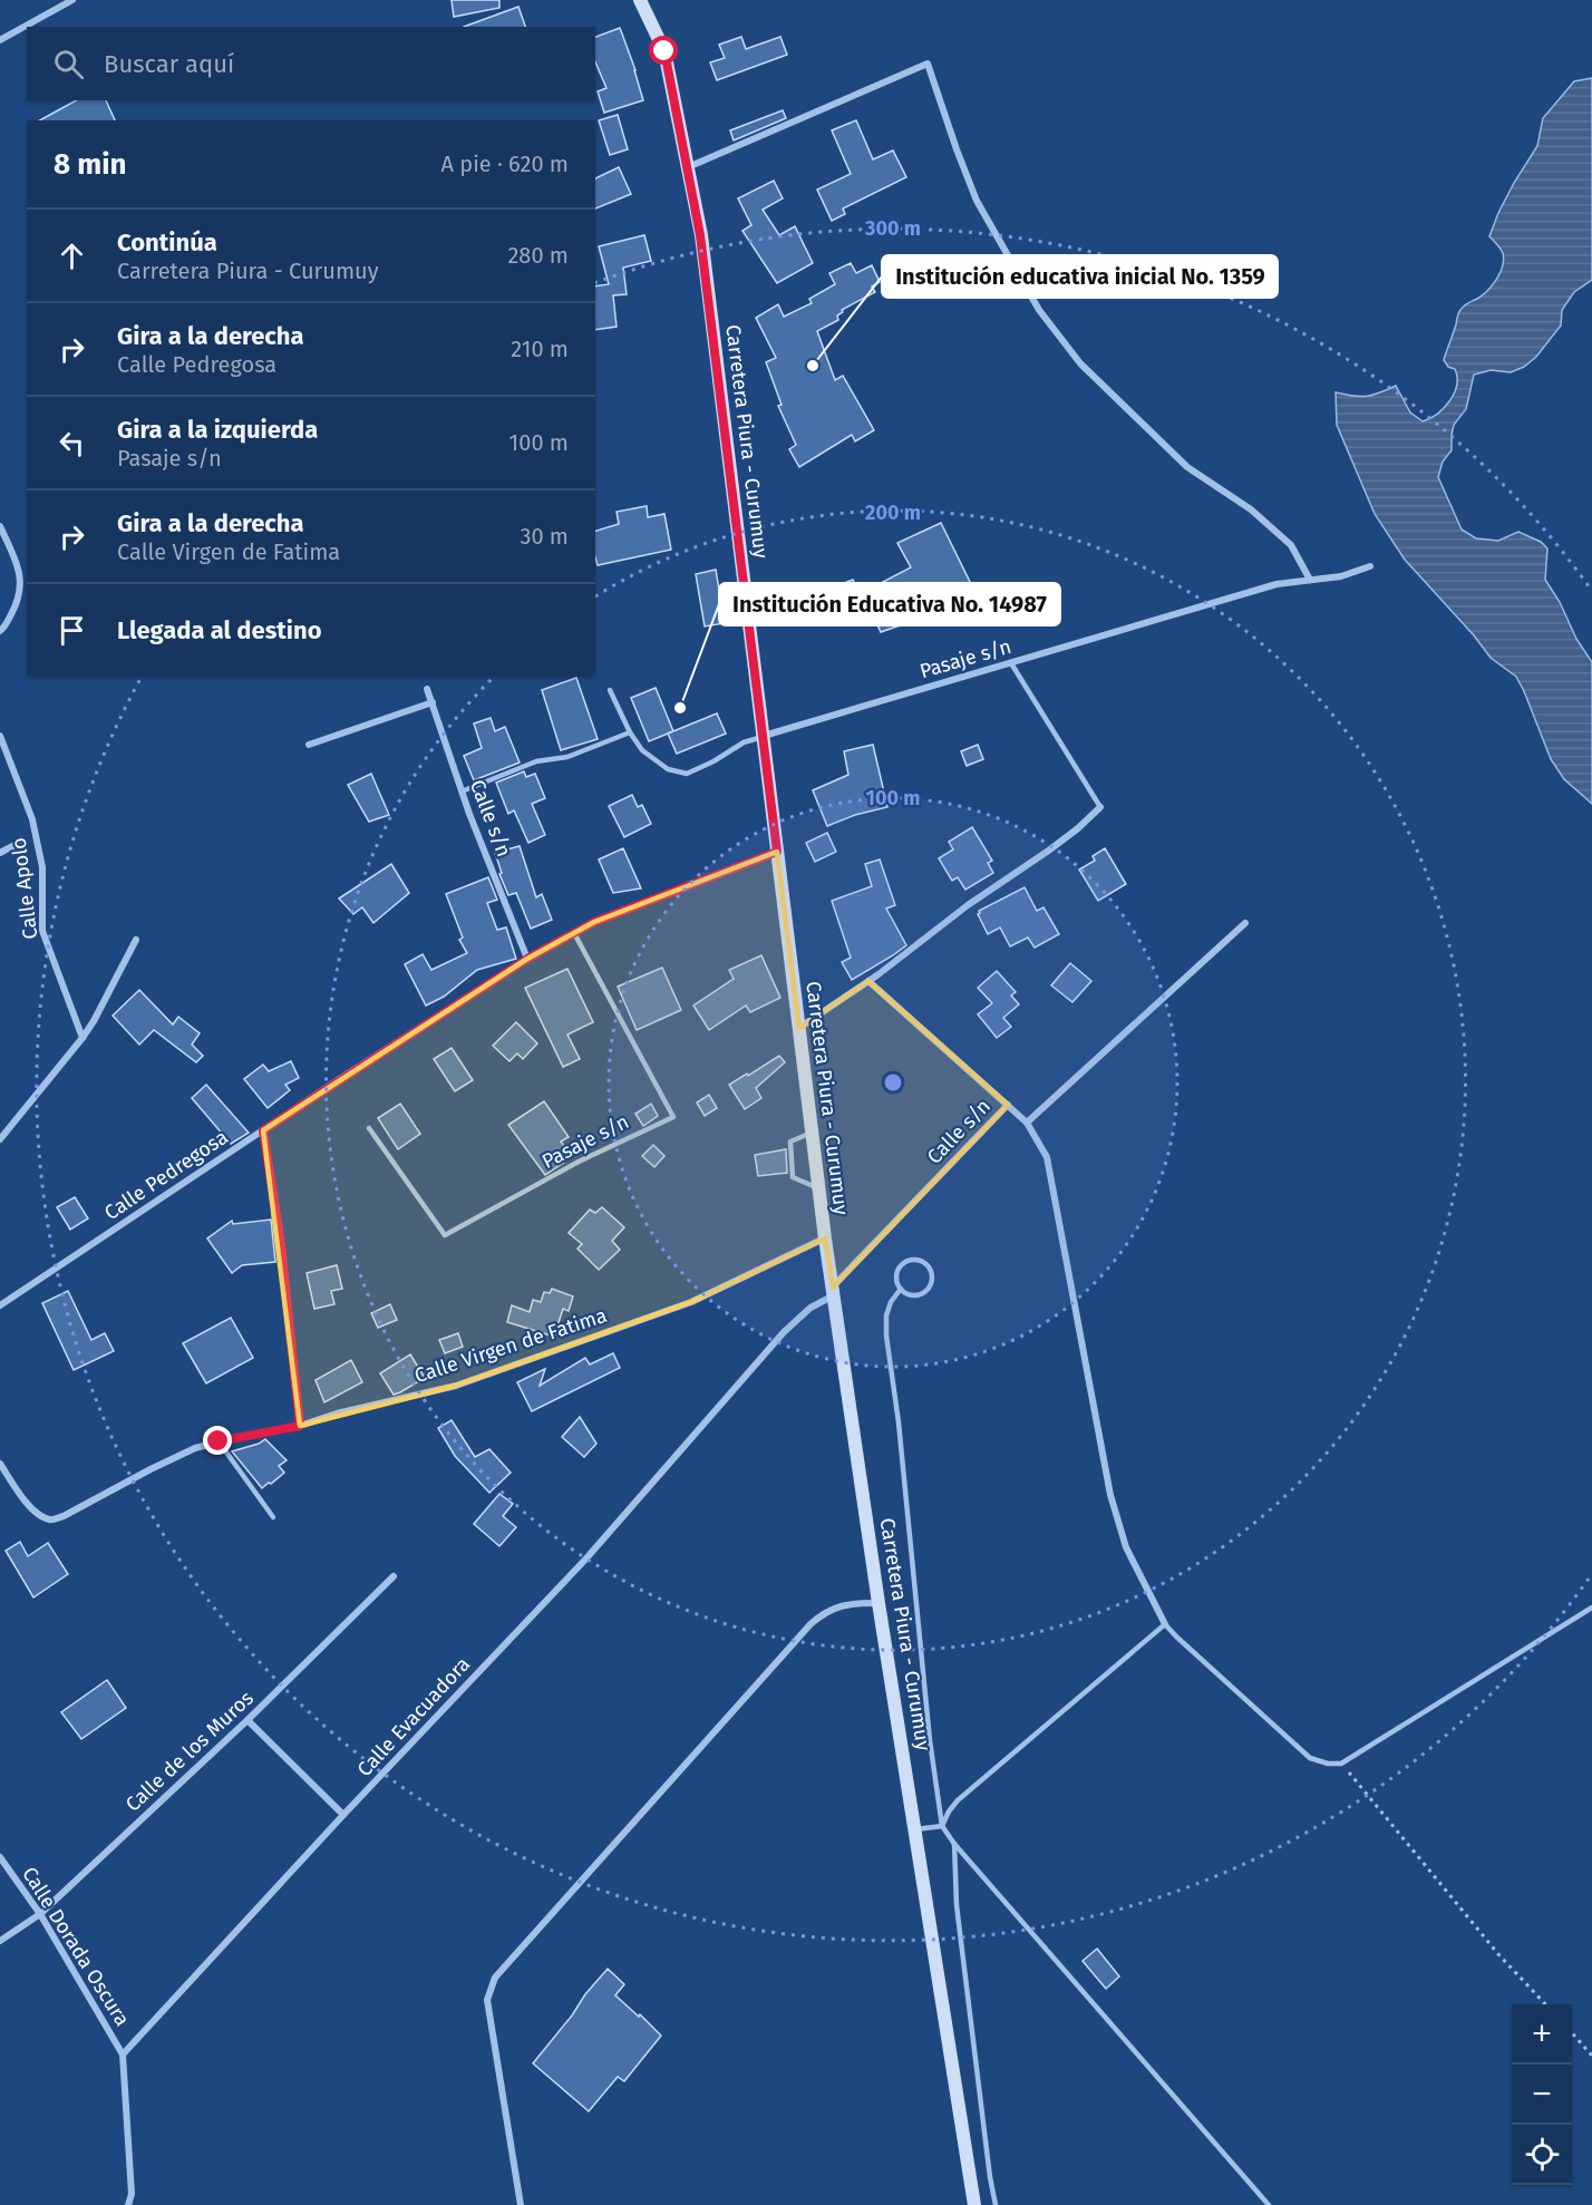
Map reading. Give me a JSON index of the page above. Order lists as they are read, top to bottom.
{
  "streets": {
    "main road": ["Carretera Piura - Curumuy"],
    "street": [
      "Pasaje s/n",
      "Calle s/n",
      "Calle Apolo",
      "Calle Pedregosa",
      "Calle Virgen de Fatima",
      "Calle Evacuadora",
      "Calle de los Muros",
      "Calle Dorada Oscura"
    ]
  },
  "crossings": [
    ["Carretera Piura - Curumuy", "Pasaje s/n"],
    ["Carretera Piura - Curumuy", "Calle s/n"],
    ["Carretera Piura - Curumuy", "Calle Pedregosa"],
    ["Carretera Piura - Curumuy", "Calle Virgen de Fatima"],
    ["Carretera Piura - Curumuy", "Calle Evacuadora"],
    ["Pasaje s/n", "Calle Pedregosa"],
    ["Calle s/n", "Calle Pedregosa"],
    ["Calle s/n", "Calle Evacuadora"],
    ["Calle Evacuadora", "Calle Dorada Oscura"],
    ["Calle de los Muros", "Calle Dorada Oscura"]
  ],
  "places": ["Institución educativa inicial No. 1359", "Institución Educativa No. 14987"],
  "page": {
    "search": "Buscar aquí",
    "heading": ["8 min", "A pie · 620 m"],
    "list": [
      ["Continúa", "Carretera Piura - Curumuy", "280 m"],
      ["Gira a la derecha", "Calle Pedregosa", "210 m"],
      ["Gira a la izquierda", "Pasaje s/n", "100 m"],
      ["Gira a la derecha", "Calle Virgen de Fatima", "30 m"],
      "Llegada al destino"
    ],
    "map_buttons": ["+", "−"]
  },
  "rings": ["300 m", "200 m", "100 m"]
}
